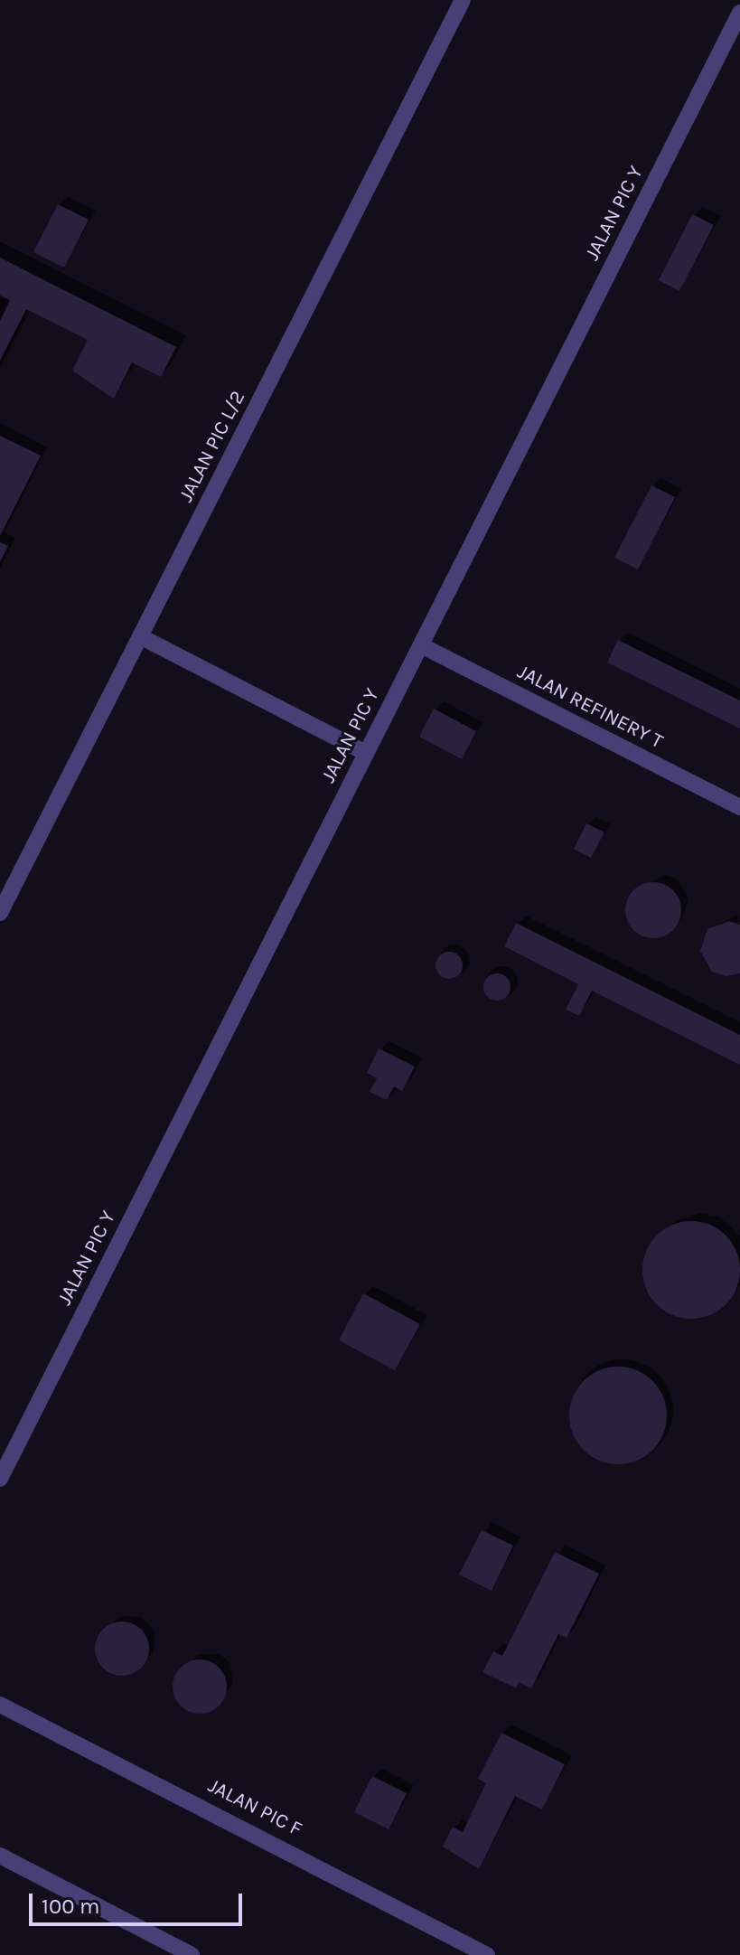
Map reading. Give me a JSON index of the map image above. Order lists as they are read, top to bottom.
{
  "streets": {
    "street": [
      "JALAN PIC Y",
      "JALAN PIC L/2",
      "JALAN REFINERY T",
      "JALAN PIC F"
    ]
  },
  "crossings": [
    ["JALAN PIC Y", "JALAN REFINERY T"]
  ],
  "scale_bar": "100 m"
}
